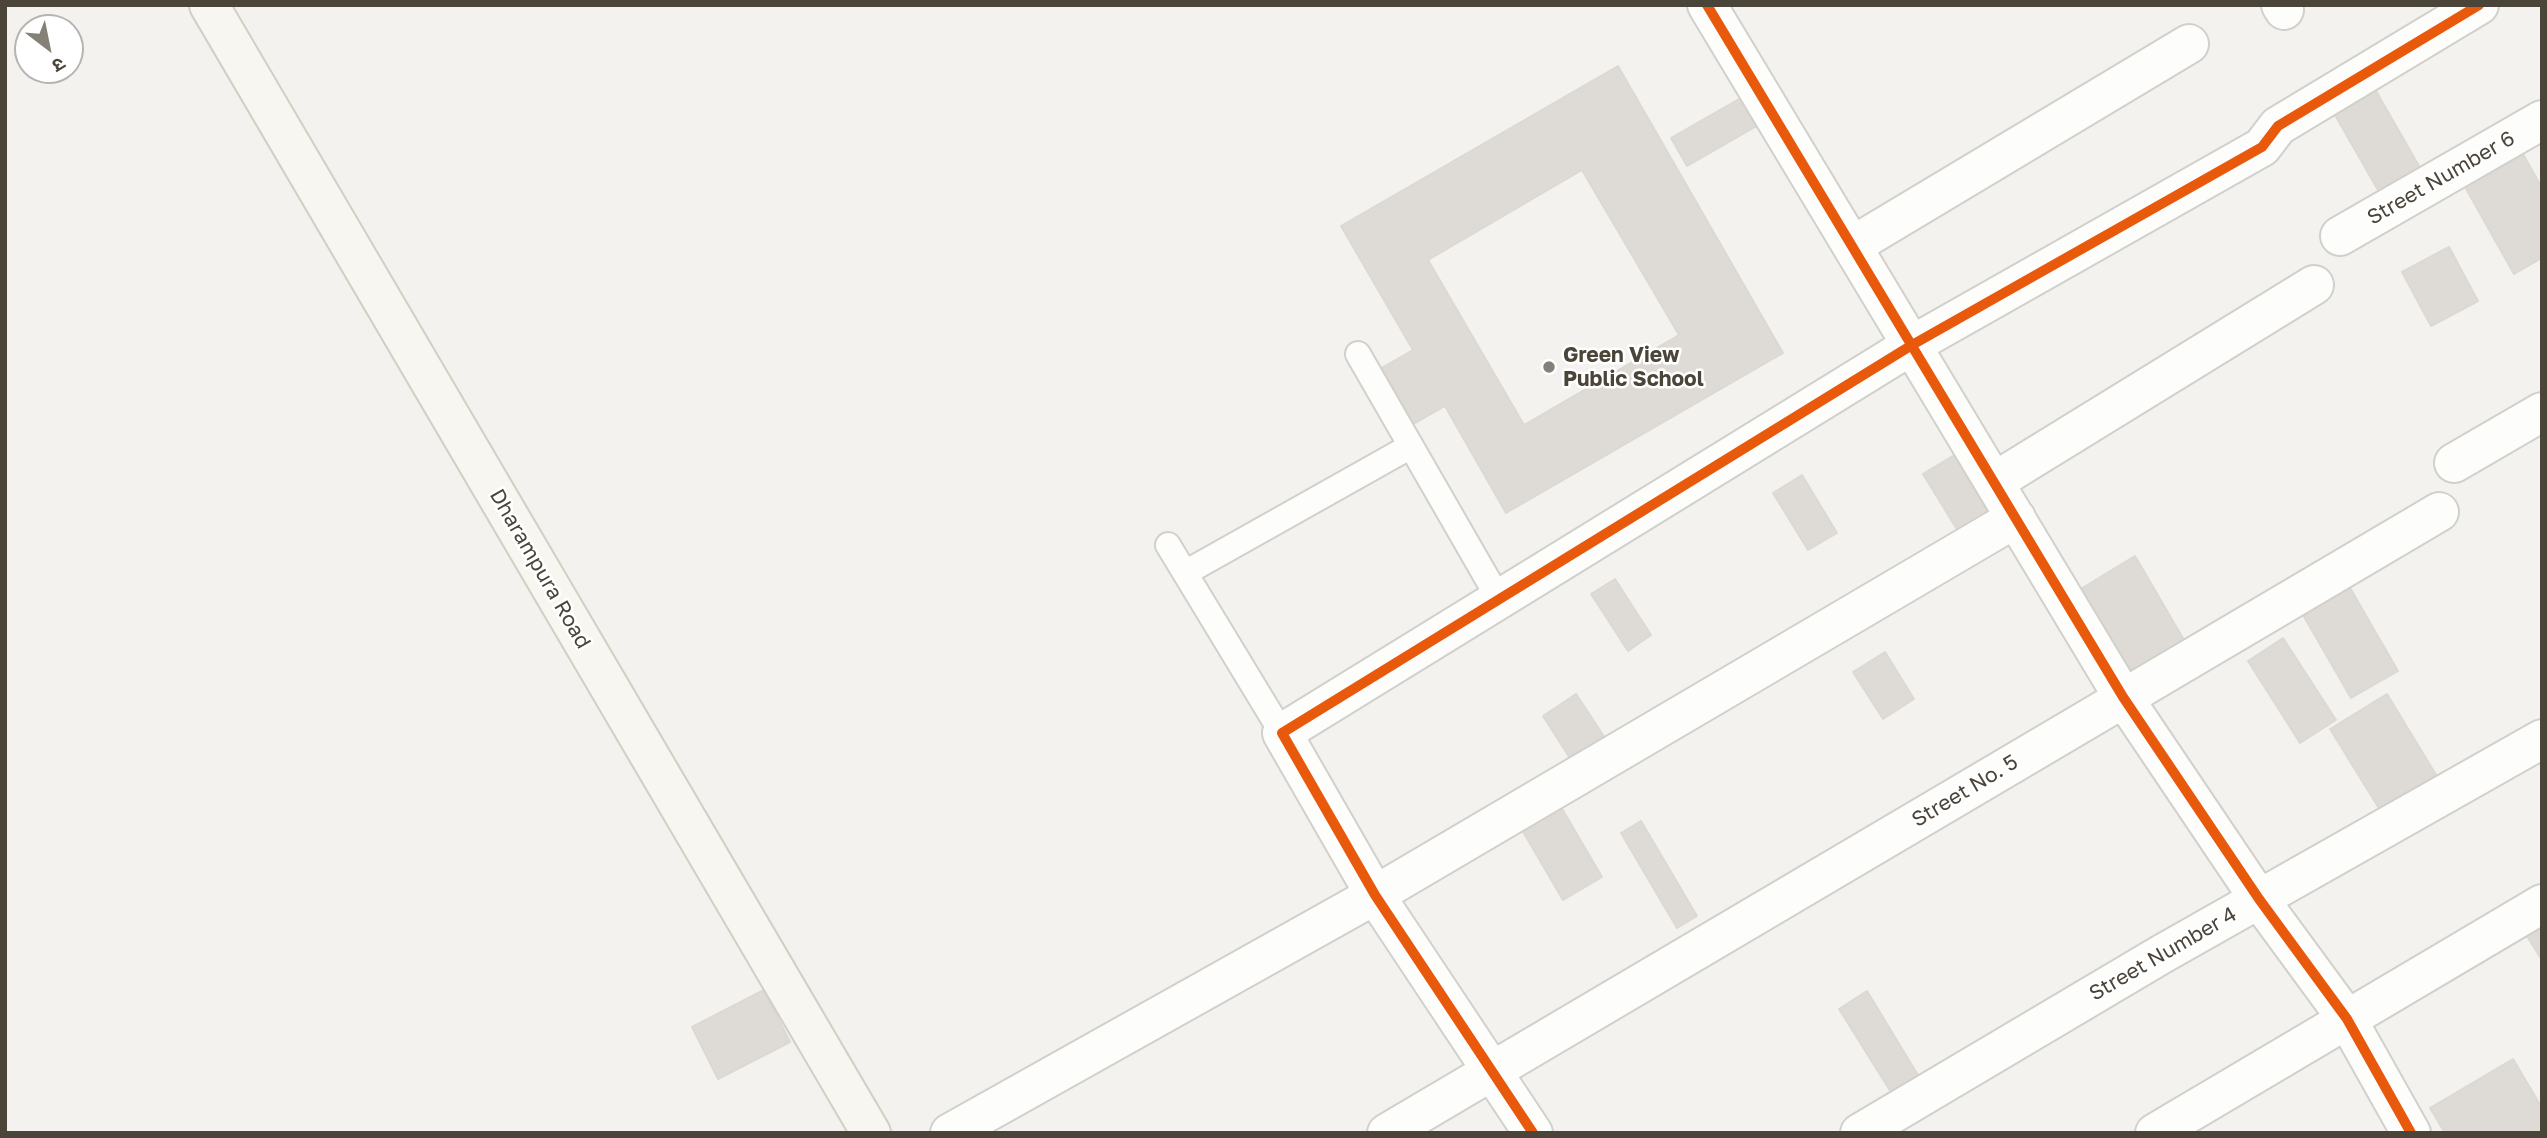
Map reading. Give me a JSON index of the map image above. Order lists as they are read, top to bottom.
{
  "streets": {
    "street": [
      "Street Number 6",
      "Dharampura Road",
      "Street No. 5",
      "Street Number 4"
    ]
  },
  "places": ["Green View Public School"],
  "north": "bottom right"
}
